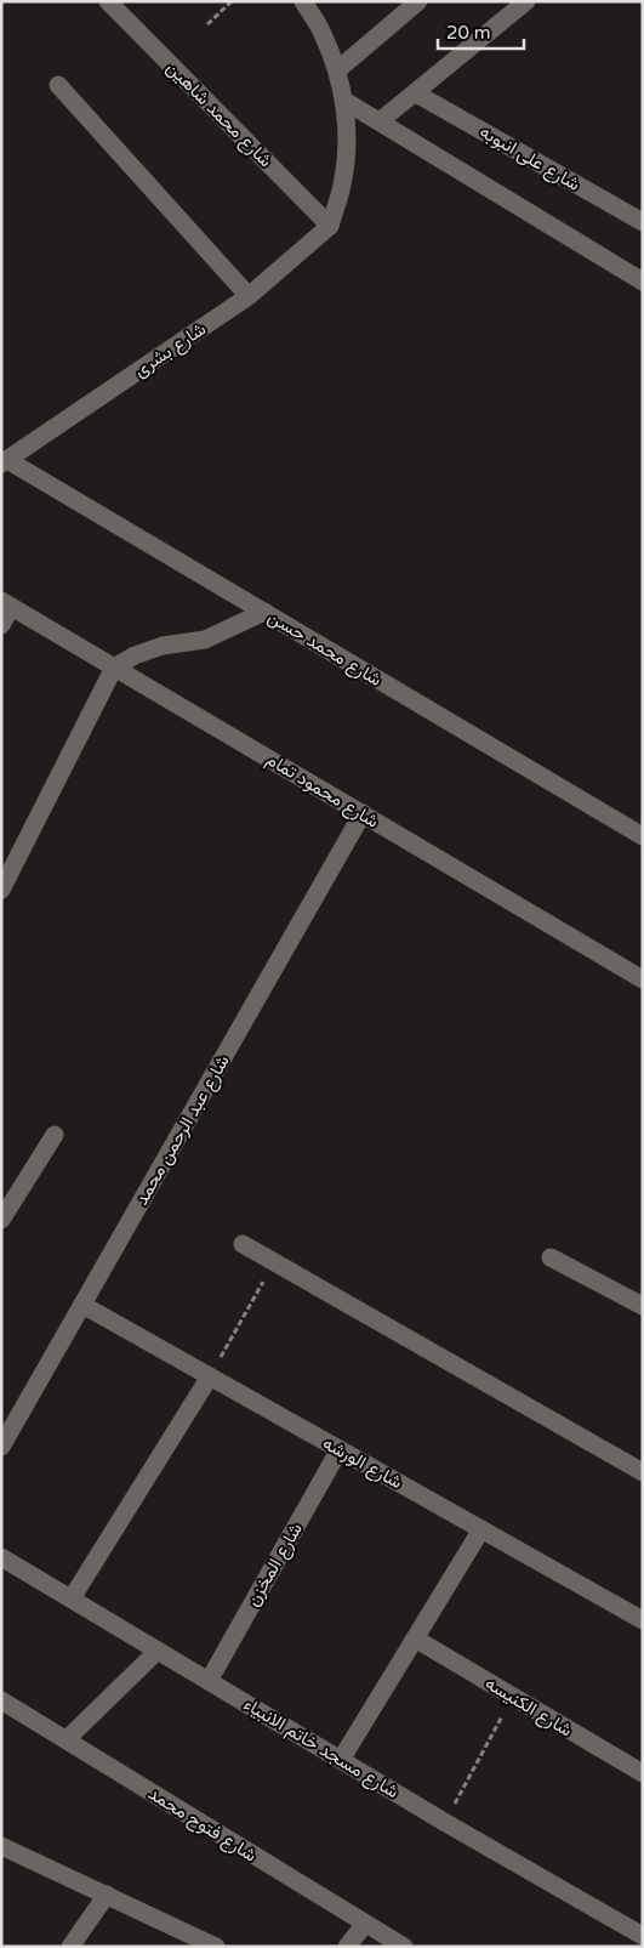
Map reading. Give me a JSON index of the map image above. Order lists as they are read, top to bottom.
{
  "streets": {
    "street": [
      "شارع محمد شاهين",
      "شارع على انبوبه",
      "شارع بشرى",
      "شارع محمد حسن",
      "شارع محمود تمام",
      "شارع عبد الرحمن محمد",
      "شارع الورشه",
      "شارع المخزن",
      "شارع الكنيسه",
      "شارع مسجد خاتم الانبياء",
      "شارع فتوح محمد"
    ]
  },
  "crossings": [
    ["شارع محمد شاهين", "شارع بشرى"],
    ["شارع بشرى", "شارع محمد حسن"],
    ["شارع محمود تمام", "شارع عبد الرحمن محمد"],
    ["شارع عبد الرحمن محمد", "شارع الورشه"],
    ["شارع الورشه", "شارع المخزن"],
    ["شارع المخزن", "شارع مسجد خاتم الانبياء"]
  ],
  "scale_bar": "20 m"
}
